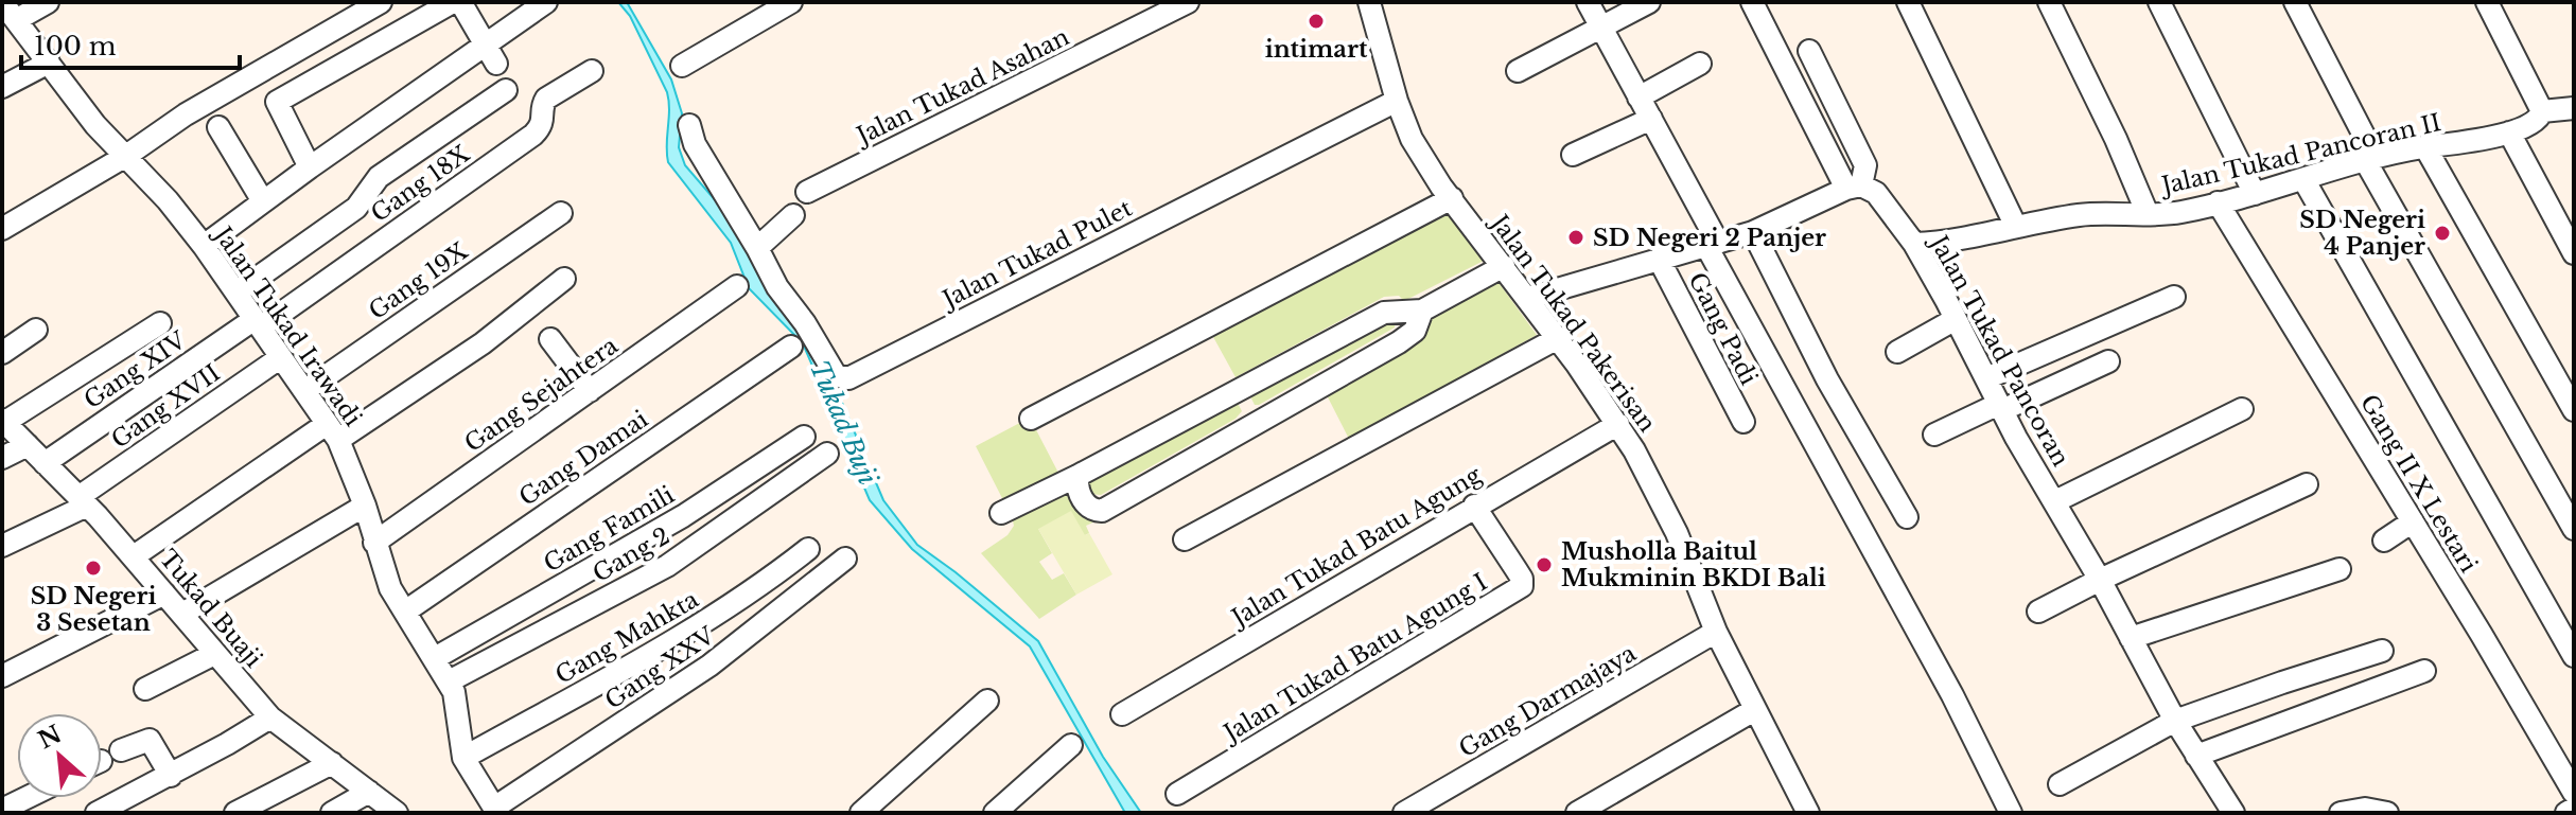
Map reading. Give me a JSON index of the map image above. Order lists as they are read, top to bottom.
{
  "streets": {
    "street": [
      "Jalan Tukad Asahan",
      "Jalan Tukad Pancoran II",
      "Gang 18X",
      "Jalan Tukad Pulet",
      "Gang 19X",
      "Jalan Tukad Pakerisan",
      "Jalan Tukad Irawadi",
      "Gang Padi",
      "Jalan Tukad Pancoran",
      "Gang XIV",
      "Gang Sejahtera",
      "Gang XVII",
      "Gang Damai",
      "Gang II X Lestari",
      "Gang Famili",
      "Jalan Tukad Batu Agung",
      "Gang 2",
      "Tukad Buaji",
      "Gang Mahkta",
      "Jalan Tukad Batu Agung I",
      "Gang XXV",
      "Gang Darmajaya"
    ]
  },
  "crossings": [
    ["Jalan Tukad Pancoran II", "Jalan Tukad Pancoran"],
    ["Jalan Tukad Pancoran II", "Gang II X Lestari"],
    ["Gang 18X", "Jalan Tukad Irawadi"],
    ["Gang 18X", "Gang XIV"],
    ["Jalan Tukad Pulet", "Jalan Tukad Pakerisan"],
    ["Gang 19X", "Jalan Tukad Irawadi"],
    ["Jalan Tukad Pakerisan", "Jalan Tukad Batu Agung"],
    ["Jalan Tukad Pakerisan", "Gang Darmajaya"],
    ["Jalan Tukad Irawadi", "Gang XIV"],
    ["Jalan Tukad Irawadi", "Gang Sejahtera"],
    ["Jalan Tukad Irawadi", "Gang XVII"],
    ["Jalan Tukad Irawadi", "Gang Damai"],
    ["Jalan Tukad Irawadi", "Gang Famili"],
    ["Jalan Tukad Irawadi", "Gang 2"],
    ["Jalan Tukad Irawadi", "Gang Mahkta"],
    ["Jalan Tukad Irawadi", "Gang XXV"],
    ["Gang XIV", "Tukad Buaji"],
    ["Gang XVII", "Tukad Buaji"],
    ["Jalan Tukad Batu Agung", "Jalan Tukad Batu Agung I"]
  ],
  "water": ["Tukad Buji"],
  "places": [
    "intimart",
    "SD Negeri 4 Panjer",
    "SD Negeri 2 Panjer",
    "Musholla Baitul Mukminin BKDI Bali",
    "SD Negeri 3 Sesetan"
  ],
  "scale_bar": "100 m",
  "north": "top left"
}
